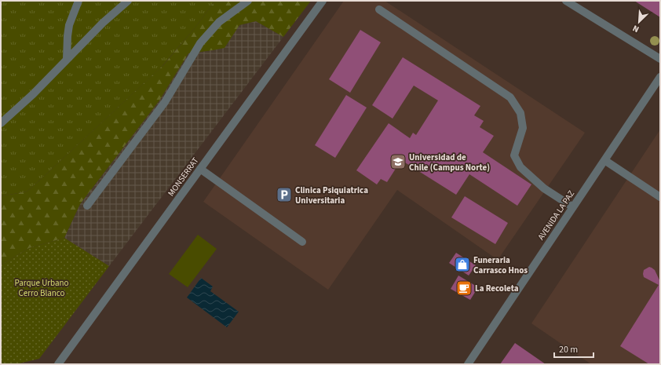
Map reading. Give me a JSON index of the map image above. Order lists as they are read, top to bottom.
{
  "streets": {
    "street": ["MONSERRAT", "AVENIDA LA PAZ"]
  },
  "parks": ["Parque Urbano Cerro Blanco"],
  "places": {
    "school or university": ["Universidad de Chile (Campus Norte)"],
    "parking": ["Clinica Psiquiatrica Universitaria"],
    "shop": ["Funeraria Carrasco Hnos"],
    "cafe": ["La Recoleta"]
  },
  "scale_bar": "20 m",
  "north": "bottom left"
}
